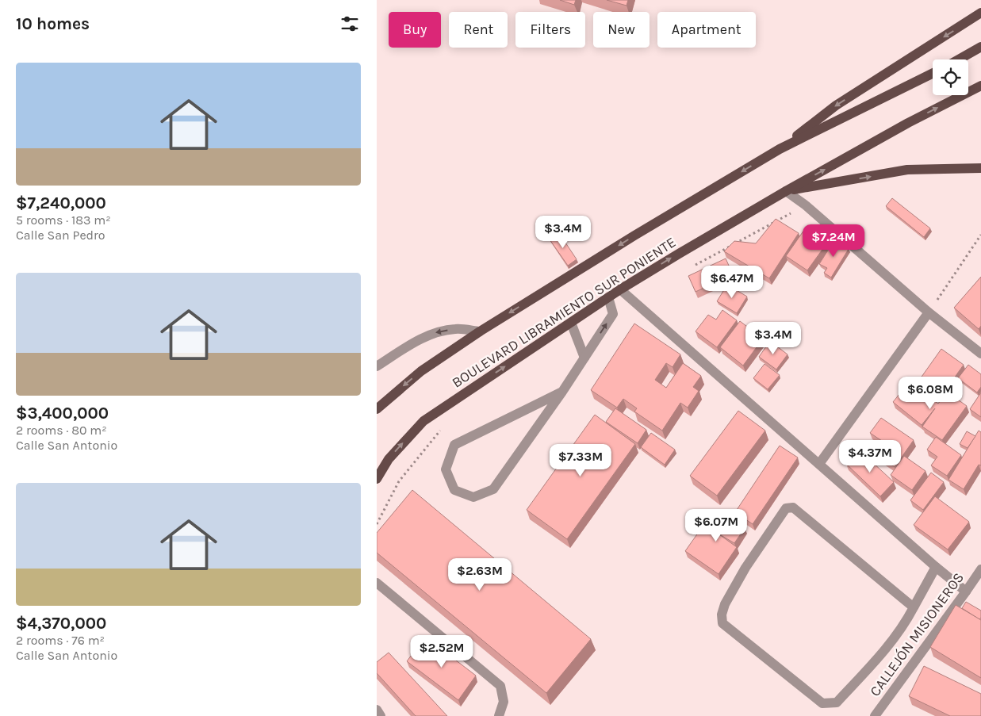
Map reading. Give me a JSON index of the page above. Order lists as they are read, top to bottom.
{
  "streets": {
    "main road": ["BOULEVARD LIBRAMIENTO SUR PONIENTE"],
    "street": ["CALLEJÓN MISIONEROS"]
  },
  "page": {
    "heading": "10 homes",
    "chip": [
      "Buy",
      "Rent",
      "Filters",
      "New",
      "Apartment"
    ],
    "list": [
      {
        "name": "$7,240,000",
        "note": "5 rooms · 183 m² · Calle San Pedro"
      },
      {
        "name": "$3,400,000",
        "note": "2 rooms · 80 m² · Calle San Antonio"
      },
      {
        "name": "$4,370,000",
        "note": "2 rooms · 76 m² · Calle San Antonio"
      }
    ],
    "price": [
      "$3.4M",
      "$7.24M",
      "$6.47M",
      "$3.4M",
      "$6.08M",
      "$4.37M",
      "$7.33M",
      "$6.07M",
      "$2.63M",
      "$2.52M"
    ]
  }
}
